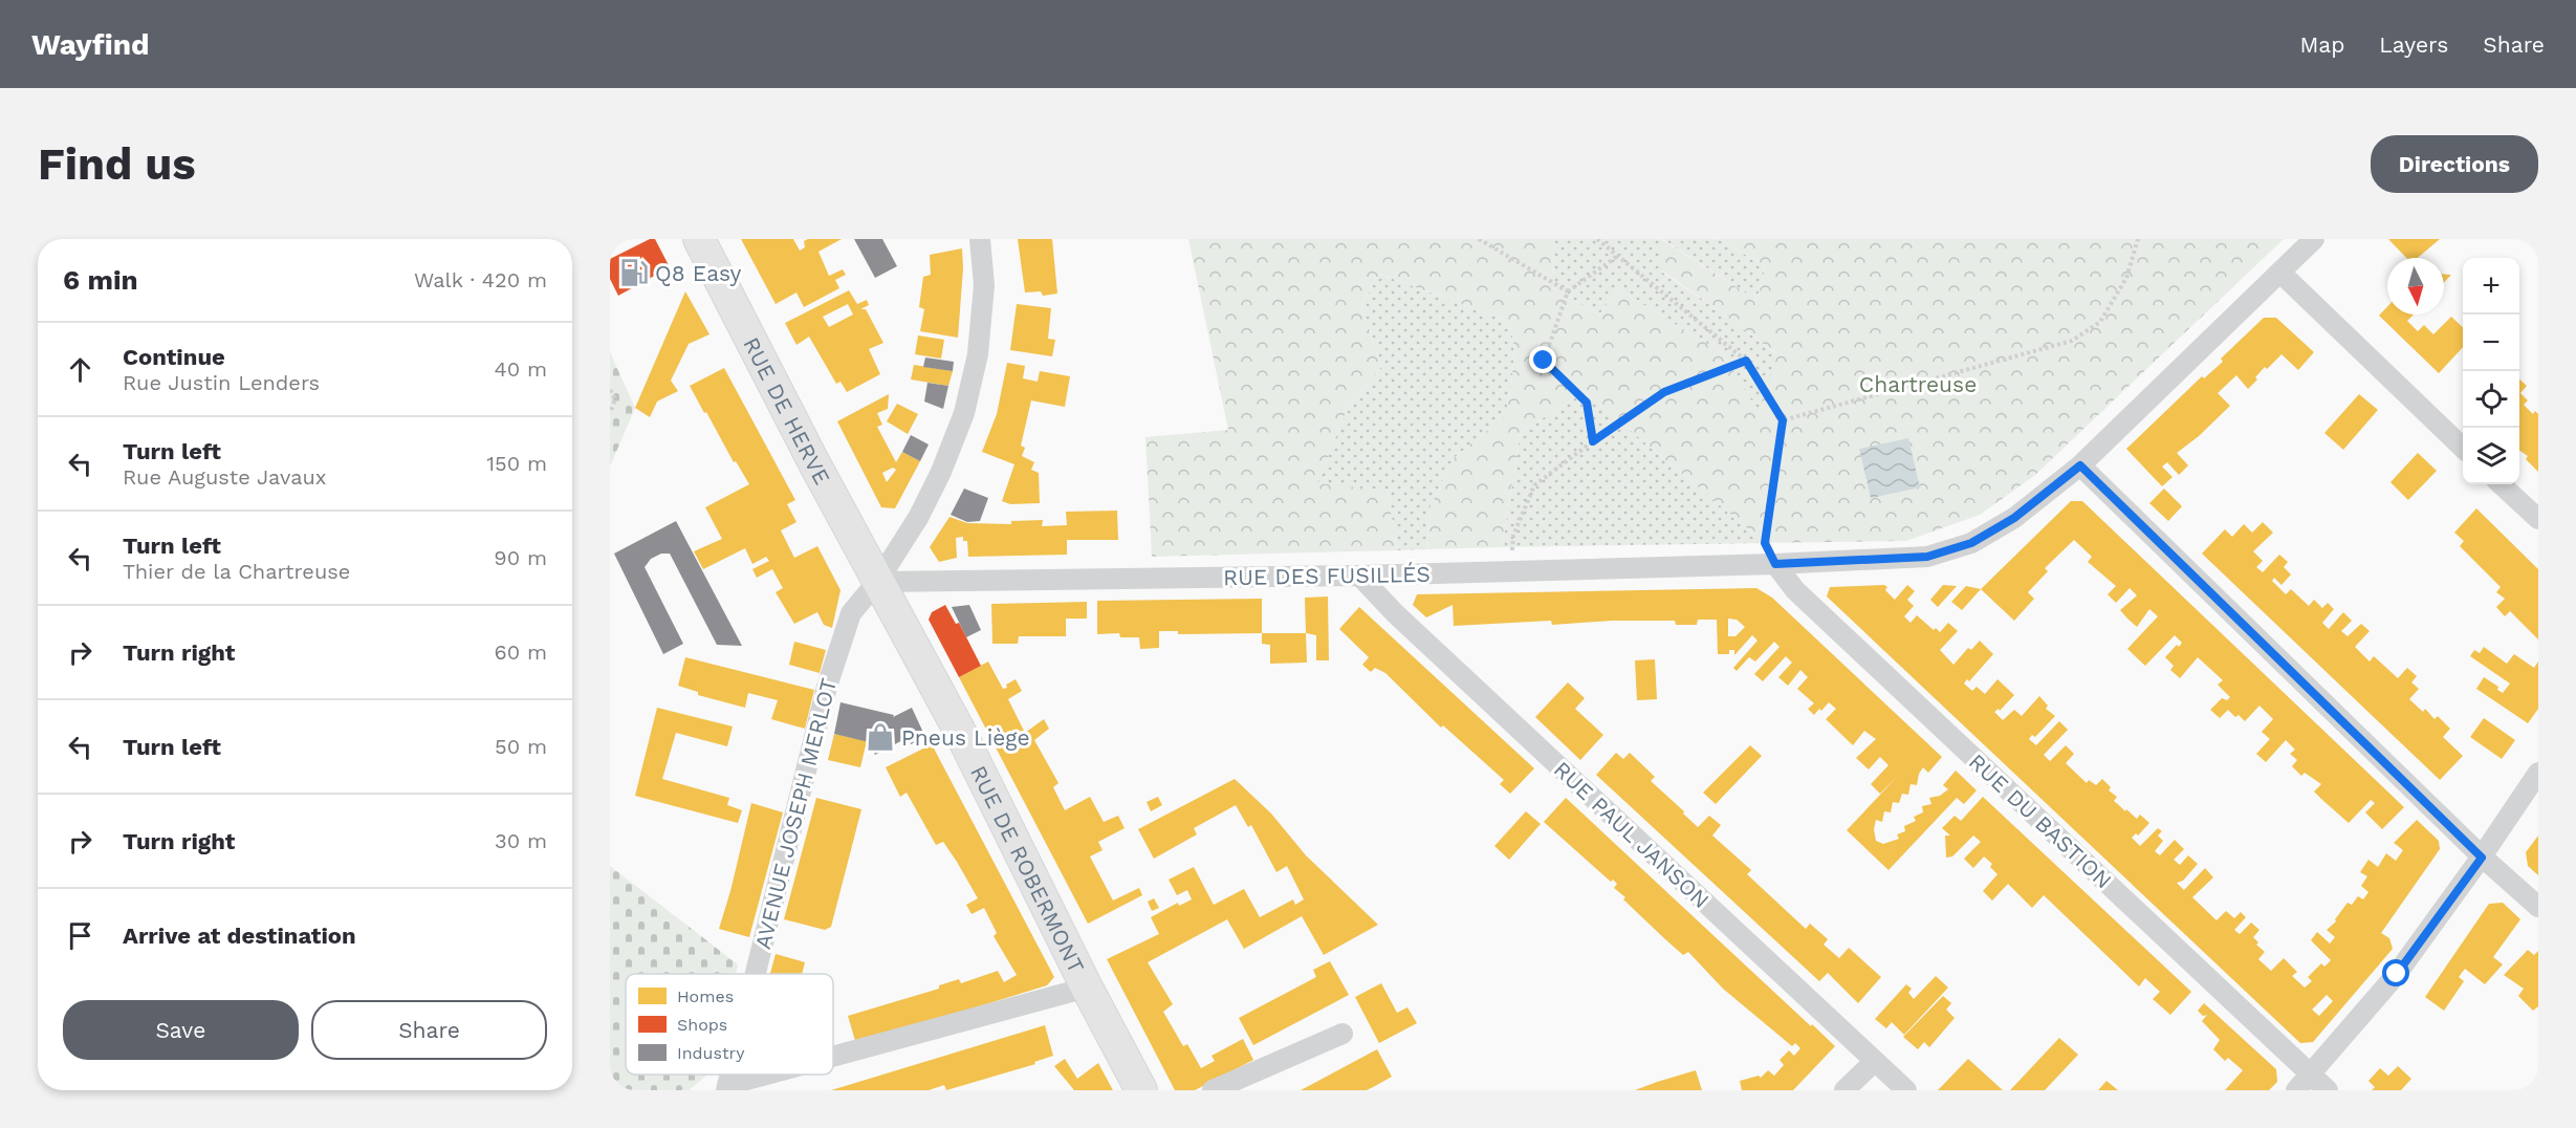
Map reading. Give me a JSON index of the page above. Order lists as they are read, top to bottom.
{
  "streets": {
    "main road": ["RUE DE HERVE", "RUE DE ROBERMONT"],
    "street": [
      "RUE DES FUSILLÉS",
      "AVENUE JOSEPH MERLOT",
      "RUE DU BASTION",
      "RUE PAUL JANSON"
    ]
  },
  "crossings": [
    ["RUE DE HERVE", "RUE DES FUSILLÉS"],
    ["RUE DE HERVE", "AVENUE JOSEPH MERLOT"],
    ["RUE DE HERVE", "RUE DE ROBERMONT"],
    ["RUE DES FUSILLÉS", "AVENUE JOSEPH MERLOT"],
    ["RUE DES FUSILLÉS", "RUE DU BASTION"],
    ["RUE DES FUSILLÉS", "RUE PAUL JANSON"],
    ["RUE DES FUSILLÉS", "RUE DE ROBERMONT"],
    ["AVENUE JOSEPH MERLOT", "RUE DE ROBERMONT"]
  ],
  "parks": ["Chartreuse"],
  "places": {
    "fuel station": ["Q8 Easy"],
    "shop": ["Pneus Liège"]
  },
  "legend": ["Homes", "Shops", "Industry"],
  "north": "bottom",
  "page": {
    "header": "Wayfind",
    "nav": ["Map", "Layers", "Share"],
    "buttons": [
      "Directions",
      ["Save", "Share"]
    ],
    "title": "Find us",
    "heading": ["6 min", "Walk · 420 m"],
    "map_buttons": ["+", "−"],
    "list": [
      ["Continue", "Rue Justin Lenders", "40 m"],
      ["Turn left", "Rue Auguste Javaux", "150 m"],
      ["Turn left", "Thier de la Chartreuse", "90 m"],
      ["Turn right", "60 m"],
      ["Turn left", "50 m"],
      ["Turn right", "30 m"],
      "Arrive at destination"
    ]
  }
}
